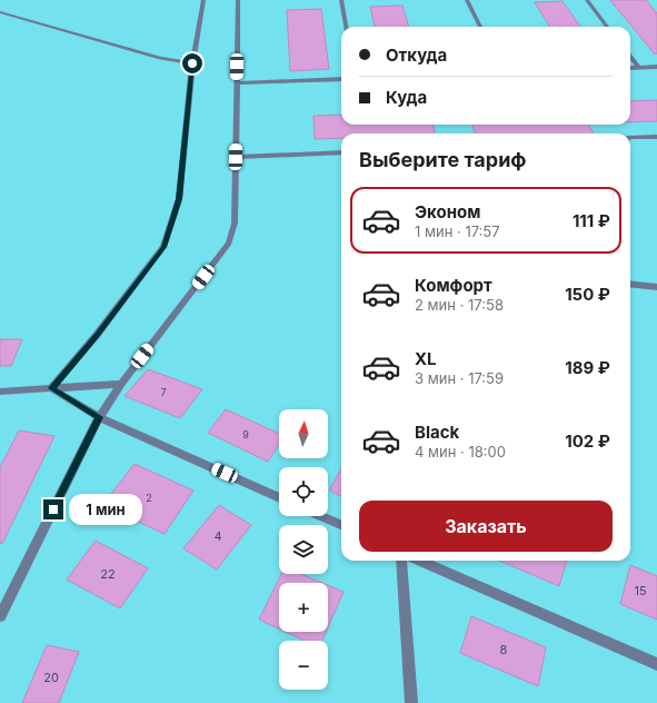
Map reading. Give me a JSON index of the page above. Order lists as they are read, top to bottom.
{
  "house_numbers": [
    "7",
    "9",
    "2",
    "4",
    "22",
    "15",
    "8",
    "20"
  ],
  "north": "top",
  "page": {
    "banner": ["Откуда", "Куда"],
    "heading": "Выберите тариф",
    "list": [
      {
        "name": "Эконом",
        "note": "1 мин · 17:57",
        "value": "111 ₽"
      },
      {
        "name": "Комфорт",
        "note": "2 мин · 17:58",
        "value": "150 ₽"
      },
      {
        "name": "XL",
        "note": "3 мин · 17:59",
        "value": "189 ₽"
      },
      {
        "name": "Black",
        "note": "4 мин · 18:00",
        "value": "102 ₽"
      }
    ],
    "map_buttons": ["+", "−"],
    "buttons": "Заказать",
    "bubble": "1 мин"
  }
}
